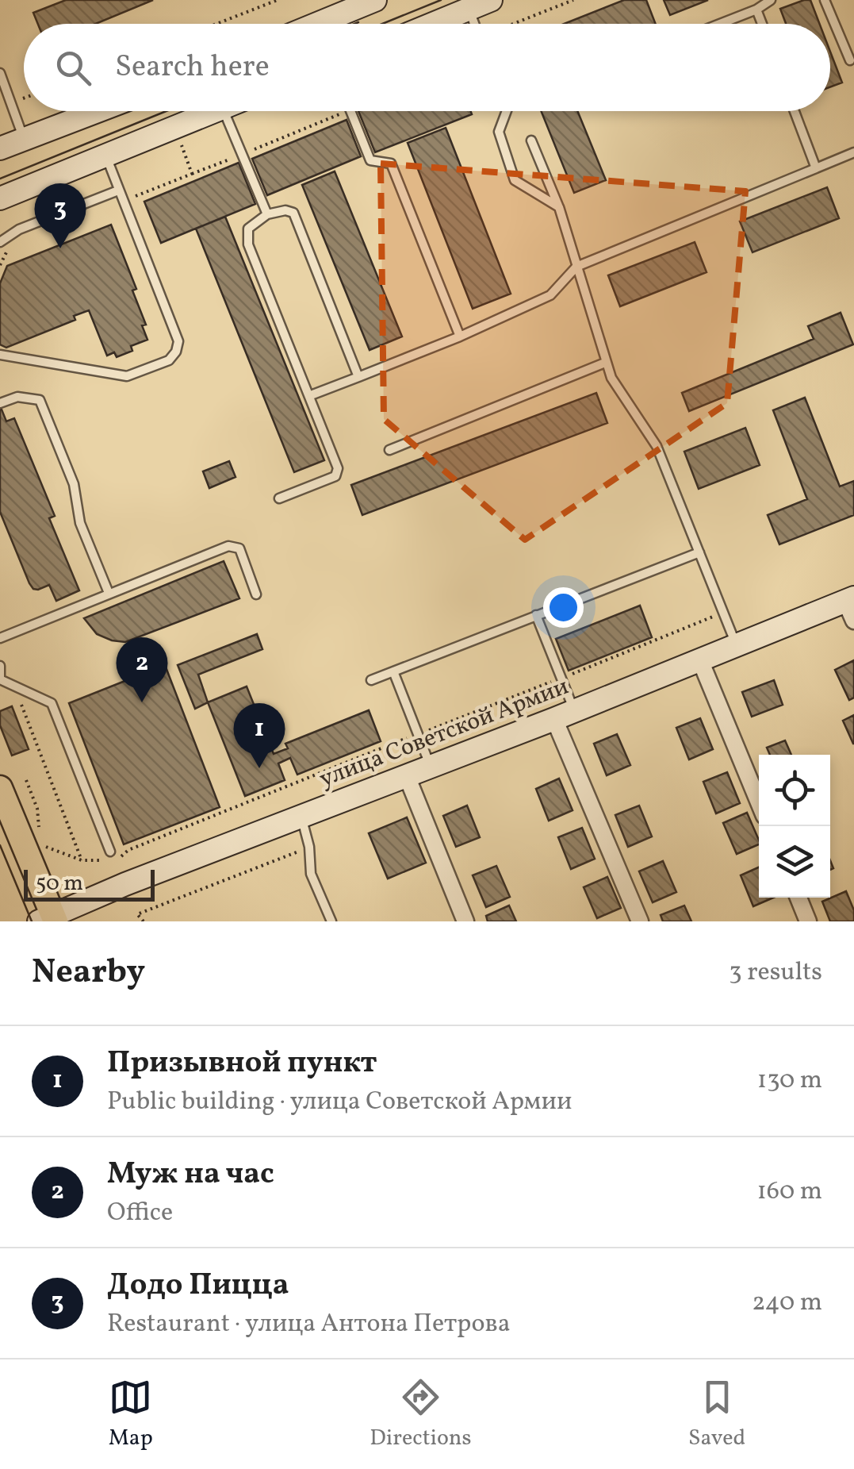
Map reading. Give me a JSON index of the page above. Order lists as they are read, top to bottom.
{
  "streets": {
    "street": ["улица Советской Армии"]
  },
  "scale_bar": "50 m",
  "page": {
    "search": "Search here",
    "pins": ["3", "2", "1"],
    "scale": "50 m",
    "heading": ["Nearby", "3 results"],
    "list": [
      {
        "mark": "1",
        "name": "Призывной пункт",
        "note": "Public building · улица Советской Армии",
        "value": "130 m"
      },
      {
        "mark": "2",
        "name": "Муж на час",
        "note": "Office",
        "value": "160 m"
      },
      {
        "mark": "3",
        "name": "Додо Пицца",
        "note": "Restaurant · улица Антона Петрова",
        "value": "240 m"
      }
    ],
    "nav": ["Map", "Directions", "Saved"]
  }
}
